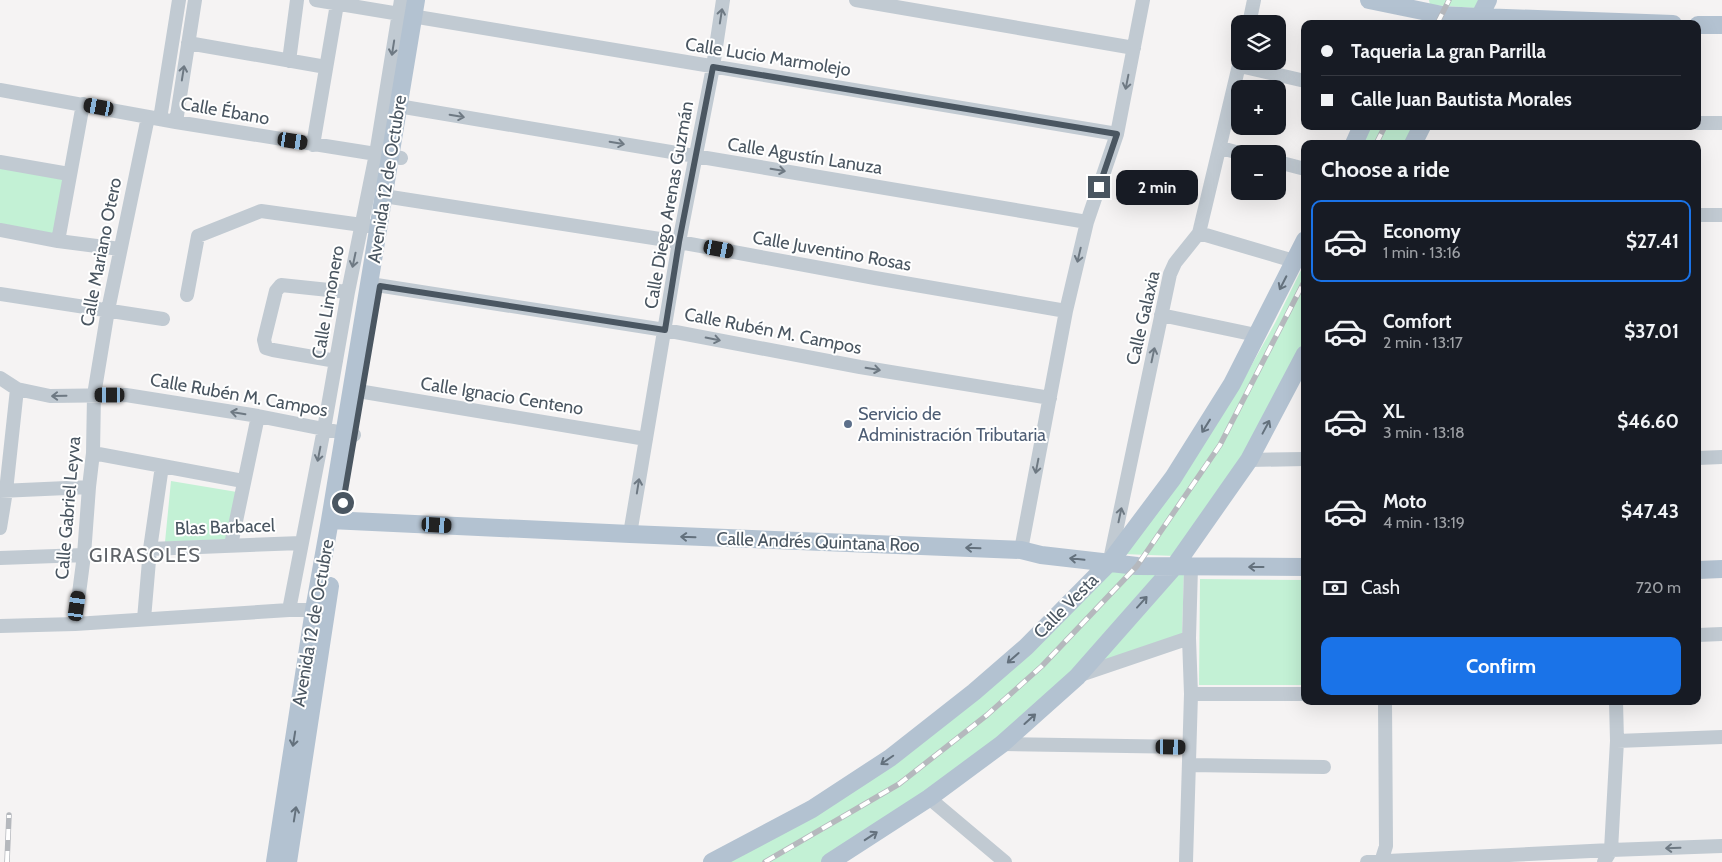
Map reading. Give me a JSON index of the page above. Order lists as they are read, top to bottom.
{
  "streets": {
    "main road": ["Avenida 12 de Octubre", "Calle Andrés Quintana Roo", "Calle Vesta"],
    "street": [
      "Calle Lucio Marmolejo",
      "Calle Ébano",
      "Calle Agustín Lanuza",
      "Calle Diego Arenas Guzmán",
      "Calle Juventino Rosas",
      "Calle Mariano Otero",
      "Calle Limonero",
      "Calle Galaxia",
      "Calle Rubén M. Campos",
      "Calle Ignacio Centeno",
      "Calle Gabriel Leyva",
      "Blas Barbacel"
    ]
  },
  "crossings": [
    ["Calle Lucio Marmolejo", "Avenida 12 de Octubre"],
    ["Calle Lucio Marmolejo", "Calle Diego Arenas Guzmán"],
    ["Calle Lucio Marmolejo", "Calle Limonero"],
    ["Calle Ébano", "Avenida 12 de Octubre"],
    ["Calle Ébano", "Calle Mariano Otero"],
    ["Calle Ébano", "Calle Limonero"],
    ["Calle Agustín Lanuza", "Avenida 12 de Octubre"],
    ["Calle Agustín Lanuza", "Calle Diego Arenas Guzmán"],
    ["Avenida 12 de Octubre", "Calle Juventino Rosas"],
    ["Avenida 12 de Octubre", "Calle Limonero"],
    ["Avenida 12 de Octubre", "Calle Rubén M. Campos"],
    ["Avenida 12 de Octubre", "Calle Ignacio Centeno"],
    ["Avenida 12 de Octubre", "Calle Andrés Quintana Roo"],
    ["Calle Diego Arenas Guzmán", "Calle Juventino Rosas"],
    ["Calle Diego Arenas Guzmán", "Calle Rubén M. Campos"],
    ["Calle Diego Arenas Guzmán", "Calle Ignacio Centeno"],
    ["Calle Diego Arenas Guzmán", "Calle Andrés Quintana Roo"],
    ["Calle Mariano Otero", "Calle Rubén M. Campos"],
    ["Calle Mariano Otero", "Calle Gabriel Leyva"],
    ["Calle Limonero", "Calle Rubén M. Campos"],
    ["Calle Limonero", "Blas Barbacel"],
    ["Calle Galaxia", "Calle Andrés Quintana Roo"],
    ["Calle Galaxia", "Calle Vesta"],
    ["Calle Rubén M. Campos", "Calle Gabriel Leyva"],
    ["Calle Andrés Quintana Roo", "Calle Vesta"]
  ],
  "one_way": ["Calle Agustín Lanuza", "Calle Andrés Quintana Roo"],
  "districts": ["GIRASOLES"],
  "places": ["Servicio de Administración Tributaria"],
  "page": {
    "map_buttons": ["+", "−"],
    "banner": ["Taqueria La gran Parrilla", "Calle Juan Bautista Morales"],
    "heading": "Choose a ride",
    "bubble": "2 min",
    "list": [
      {
        "name": "Economy",
        "note": "1 min · 13:16",
        "value": "$27.41"
      },
      {
        "name": "Comfort",
        "note": "2 min · 13:17",
        "value": "$37.01"
      },
      {
        "name": "XL",
        "note": "3 min · 13:18",
        "value": "$46.60"
      },
      {
        "name": "Moto",
        "note": "4 min · 13:19",
        "value": "$47.43"
      }
    ],
    "pay": ["Cash", "720 m"],
    "buttons": "Confirm"
  }
}
